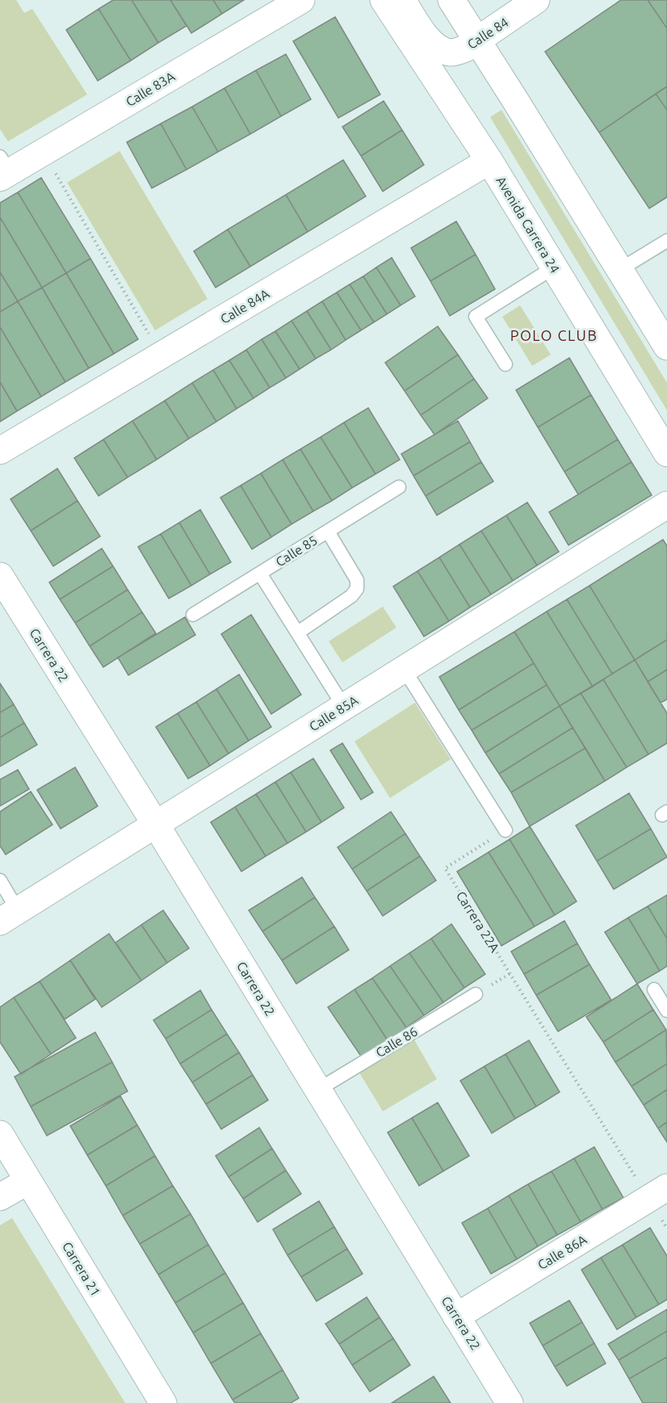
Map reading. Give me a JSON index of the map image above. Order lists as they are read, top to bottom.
{
  "streets": {
    "street": [
      "Calle 84",
      "Calle 83A",
      "Avenida Carrera 24",
      "Calle 84A",
      "Carrera 22",
      "Calle 85A",
      "Calle 86A",
      "Carrera 21"
    ],
    "lane": ["Calle 85", "Calle 86"],
    "path": ["Carrera 22A"]
  },
  "crossings": [
    ["Avenida Carrera 24", "Calle 84A"],
    ["Carrera 22", "Calle 85A"],
    ["Carrera 22", "Calle 86"],
    ["Carrera 22", "Calle 86A"],
    ["Carrera 22A", "Calle 86A"]
  ],
  "districts": ["POLO CLUB"]
}
